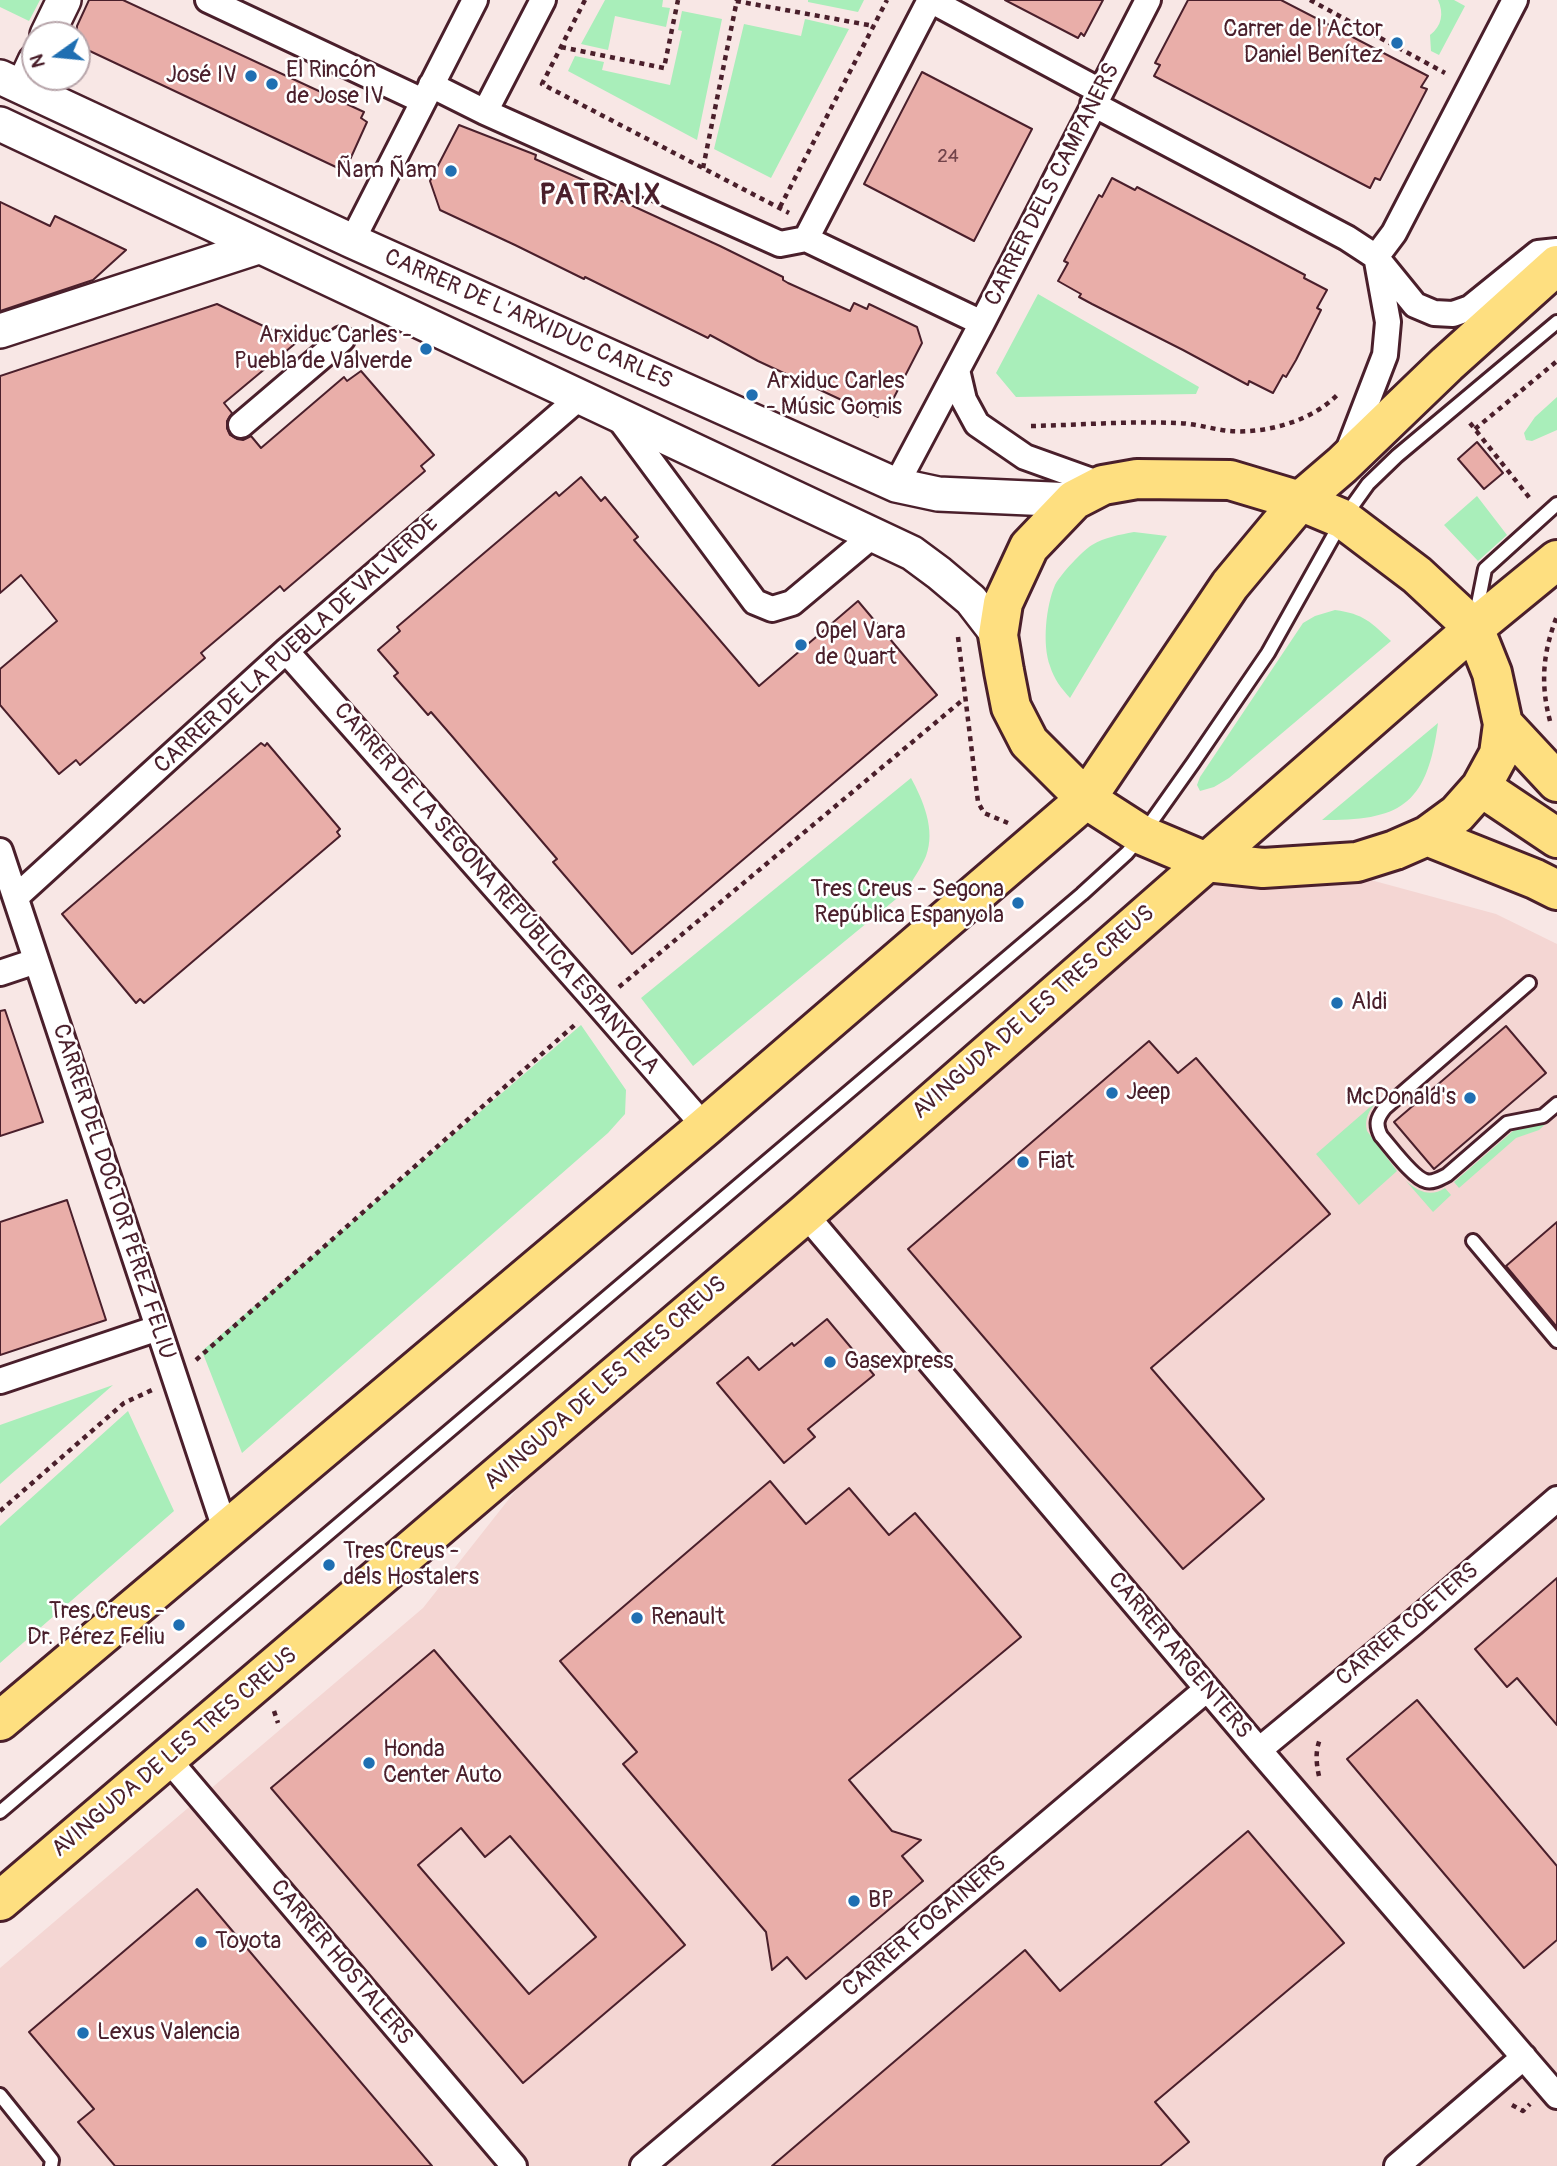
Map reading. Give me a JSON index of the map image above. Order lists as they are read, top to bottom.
{
  "streets": {
    "main road": ["CARRER DE L'ARXIDUC CARLES", "AVINGUDA DE LES TRES CREUS"],
    "street": [
      "CARRER DELS CAMPANERS",
      "CARRER DE LA PUEBLA DE VALVERDE",
      "CARRER DE LA SEGONA REPÚBLICA ESPANYOLA",
      "CARRER DEL DOCTOR PÉREZ FELIU",
      "CARRER COETERS",
      "CARRER ARGENTERS",
      "CARRER FOGAINERS",
      "CARRER HOSTALERS"
    ]
  },
  "crossings": [
    ["CARRER DELS CAMPANERS", "CARRER DE L'ARXIDUC CARLES"],
    ["CARRER DE L'ARXIDUC CARLES", "CARRER DE LA PUEBLA DE VALVERDE"],
    ["CARRER DE LA PUEBLA DE VALVERDE", "CARRER DE LA SEGONA REPÚBLICA ESPANYOLA"],
    ["CARRER DE LA PUEBLA DE VALVERDE", "CARRER DEL DOCTOR PÉREZ FELIU"],
    ["AVINGUDA DE LES TRES CREUS", "CARRER ARGENTERS"],
    ["AVINGUDA DE LES TRES CREUS", "CARRER HOSTALERS"],
    ["CARRER COETERS", "CARRER ARGENTERS"],
    ["CARRER ARGENTERS", "CARRER FOGAINERS"]
  ],
  "districts": ["PATRAIX"],
  "places": [
    "Carrer de l'Actor Daniel Benítez",
    "José IV",
    "El Rincón de Jose IV",
    "Ñam Ñam",
    "Arxiduc Carles - Puebla de Valverde",
    "Arxiduc Carles - Músic Gomis",
    "Opel Vara de Quart",
    "Tres Creus - Segona República Espanyola",
    "Aldi",
    "Jeep",
    "McDonald's",
    "Fiat",
    "Gasexpress",
    "Tres Creus - dels Hostalers",
    "Renault",
    "Tres Creus - Dr. Pérez Feliu",
    "Honda Center Auto",
    "BP",
    "Toyota",
    "Lexus Valencia"
  ],
  "house_numbers": ["24"],
  "north": "left"
}
